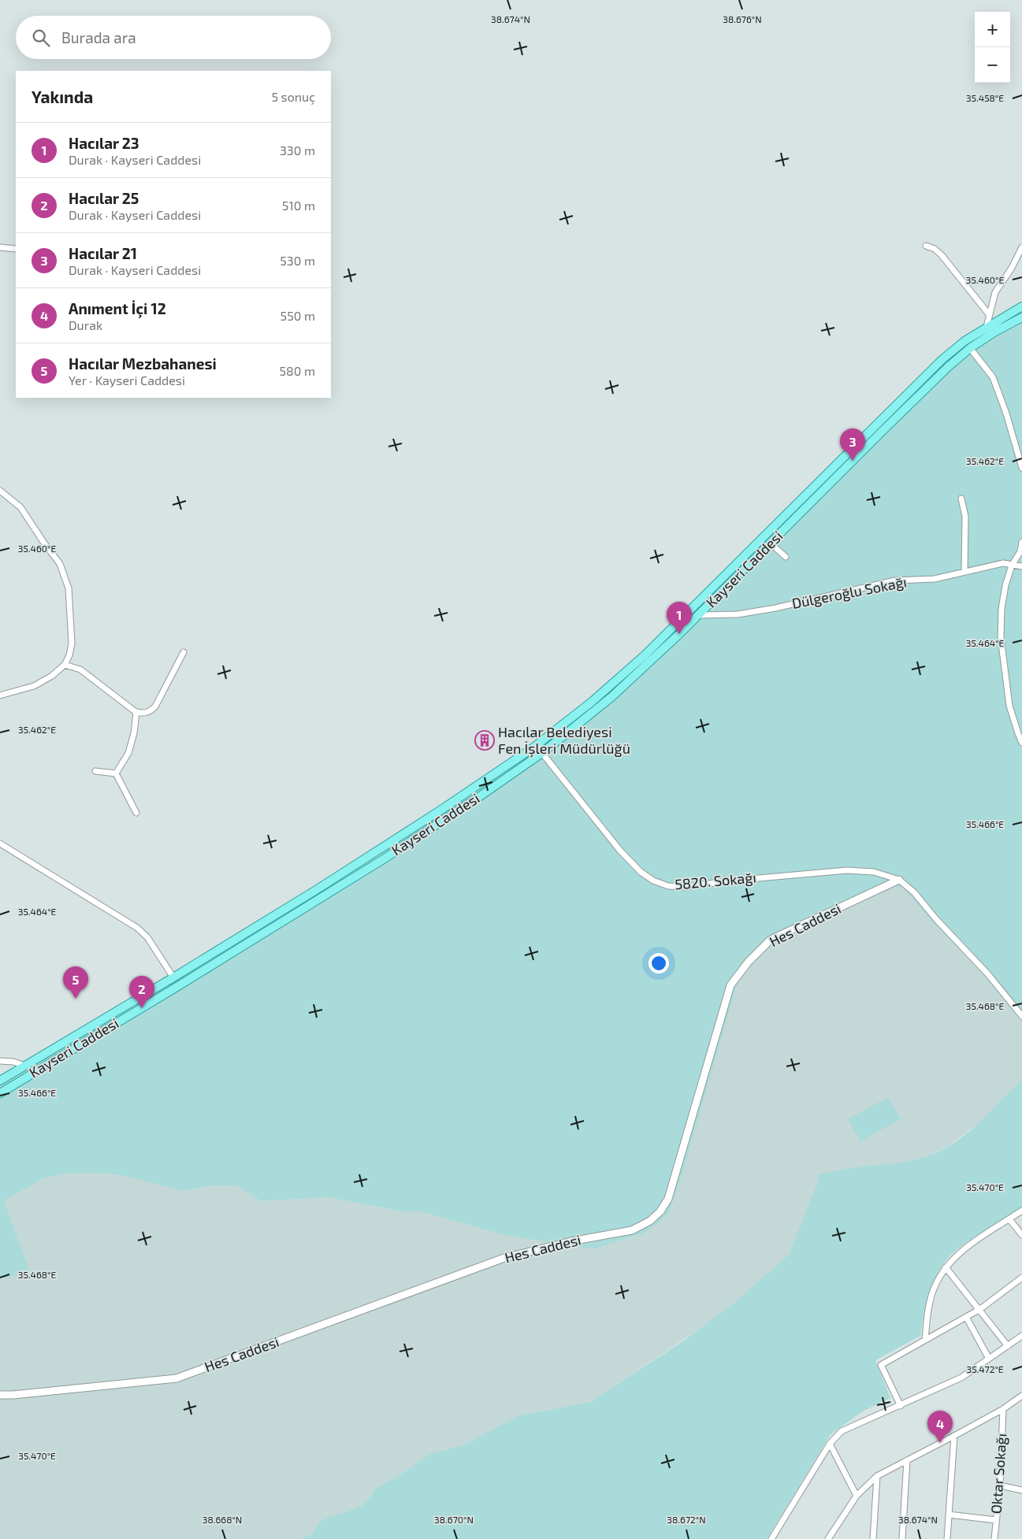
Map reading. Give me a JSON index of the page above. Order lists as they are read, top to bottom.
{
  "streets": {
    "main road": ["Kayseri Caddesi"],
    "street": [
      "Dülgeroğlu Sokağı",
      "5820. Sokağı",
      "Hes Caddesi",
      "Oktar Sokağı"
    ]
  },
  "crossings": [
    ["Kayseri Caddesi", "Dülgeroğlu Sokağı"],
    ["Kayseri Caddesi", "5820. Sokağı"],
    ["5820. Sokağı", "Hes Caddesi"]
  ],
  "places": {
    "building": ["Hacılar Belediyesi Fen İşleri Müdürlüğü"]
  },
  "page": {
    "map_buttons": ["+", "−"],
    "search": "Burada ara",
    "heading": ["Yakında", "5 sonuç"],
    "list": [
      {
        "mark": "1",
        "name": "Hacılar 23",
        "note": "Durak · Kayseri Caddesi",
        "value": "330 m"
      },
      {
        "mark": "2",
        "name": "Hacılar 25",
        "note": "Durak · Kayseri Caddesi",
        "value": "510 m"
      },
      {
        "mark": "3",
        "name": "Hacılar 21",
        "note": "Durak · Kayseri Caddesi",
        "value": "530 m"
      },
      {
        "mark": "4",
        "name": "Anıment İçi 12",
        "note": "Durak",
        "value": "550 m"
      },
      {
        "mark": "5",
        "name": "Hacılar Mezbahanesi",
        "note": "Yer · Kayseri Caddesi",
        "value": "580 m"
      }
    ],
    "pins": [
      "3",
      "1",
      "5",
      "2",
      "4"
    ]
  },
  "coordinates": [
    "38.674°N",
    "38.676°N",
    "35.458°E",
    "35.460°E",
    "35.462°E",
    "35.464°E",
    "35.466°E",
    "35.468°E",
    "35.470°E",
    "35.472°E",
    "38.668°N",
    "38.670°N",
    "38.672°N"
  ]
}
